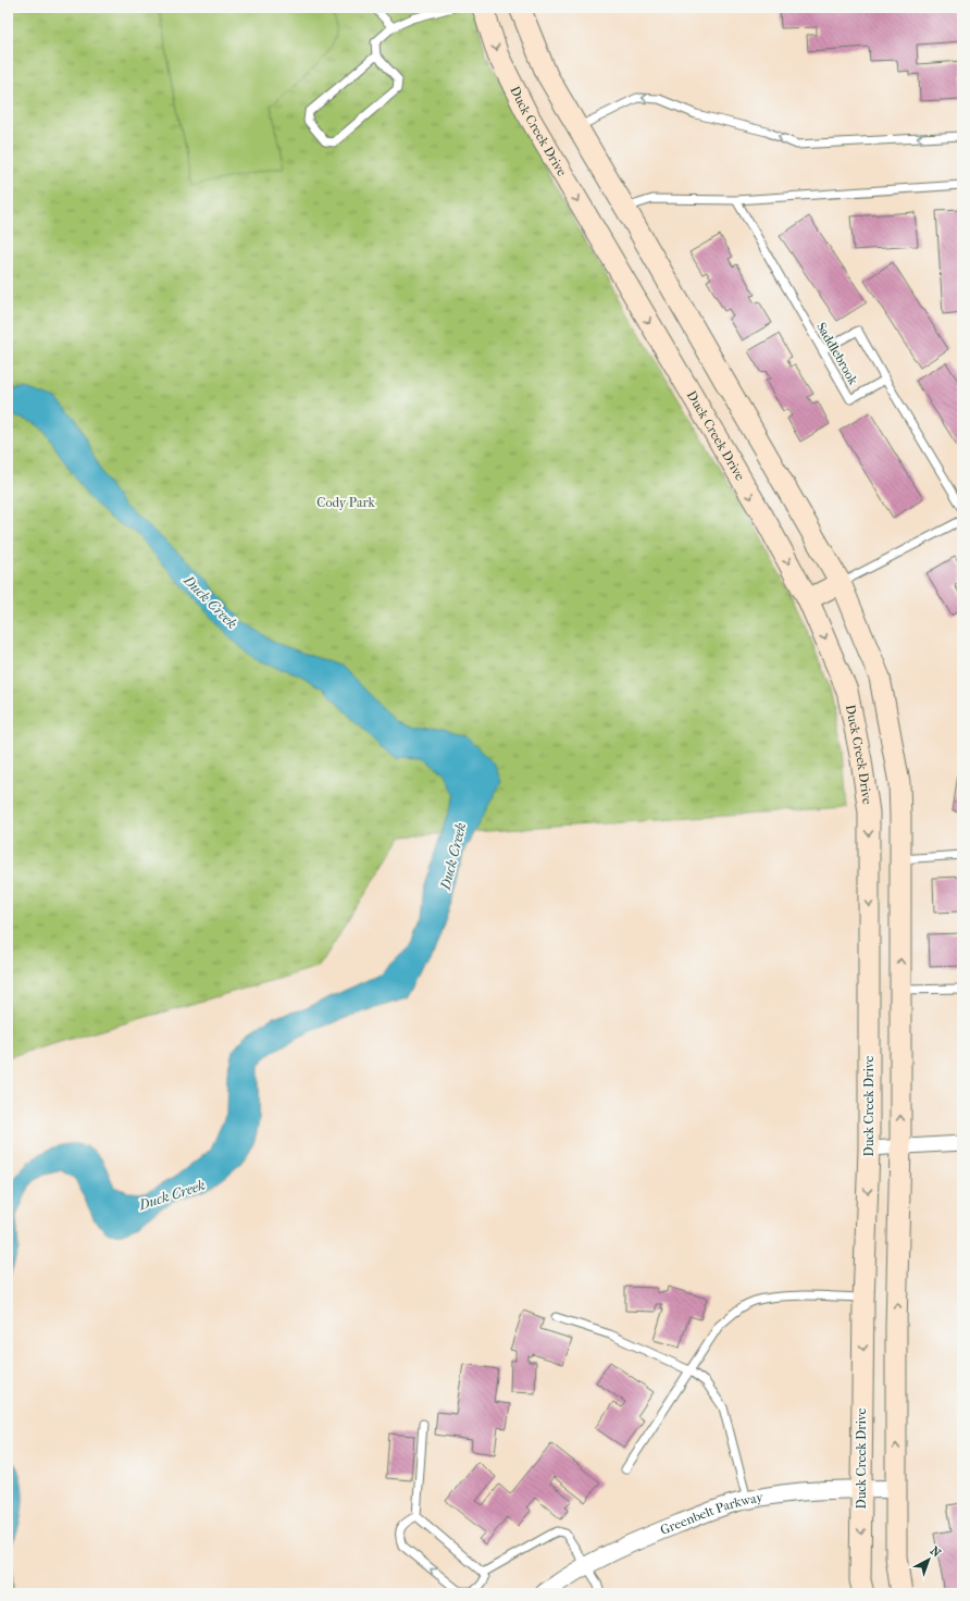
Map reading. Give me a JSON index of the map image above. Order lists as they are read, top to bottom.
{
  "streets": {
    "main road": ["Duck Creek Drive"],
    "street": ["Greenbelt Parkway"],
    "lane": ["Saddlebrook"]
  },
  "crossings": [
    ["Duck Creek Drive", "Greenbelt Parkway"]
  ],
  "water": ["Duck Creek"],
  "parks": ["Cody Park"],
  "north": "top right"
}
